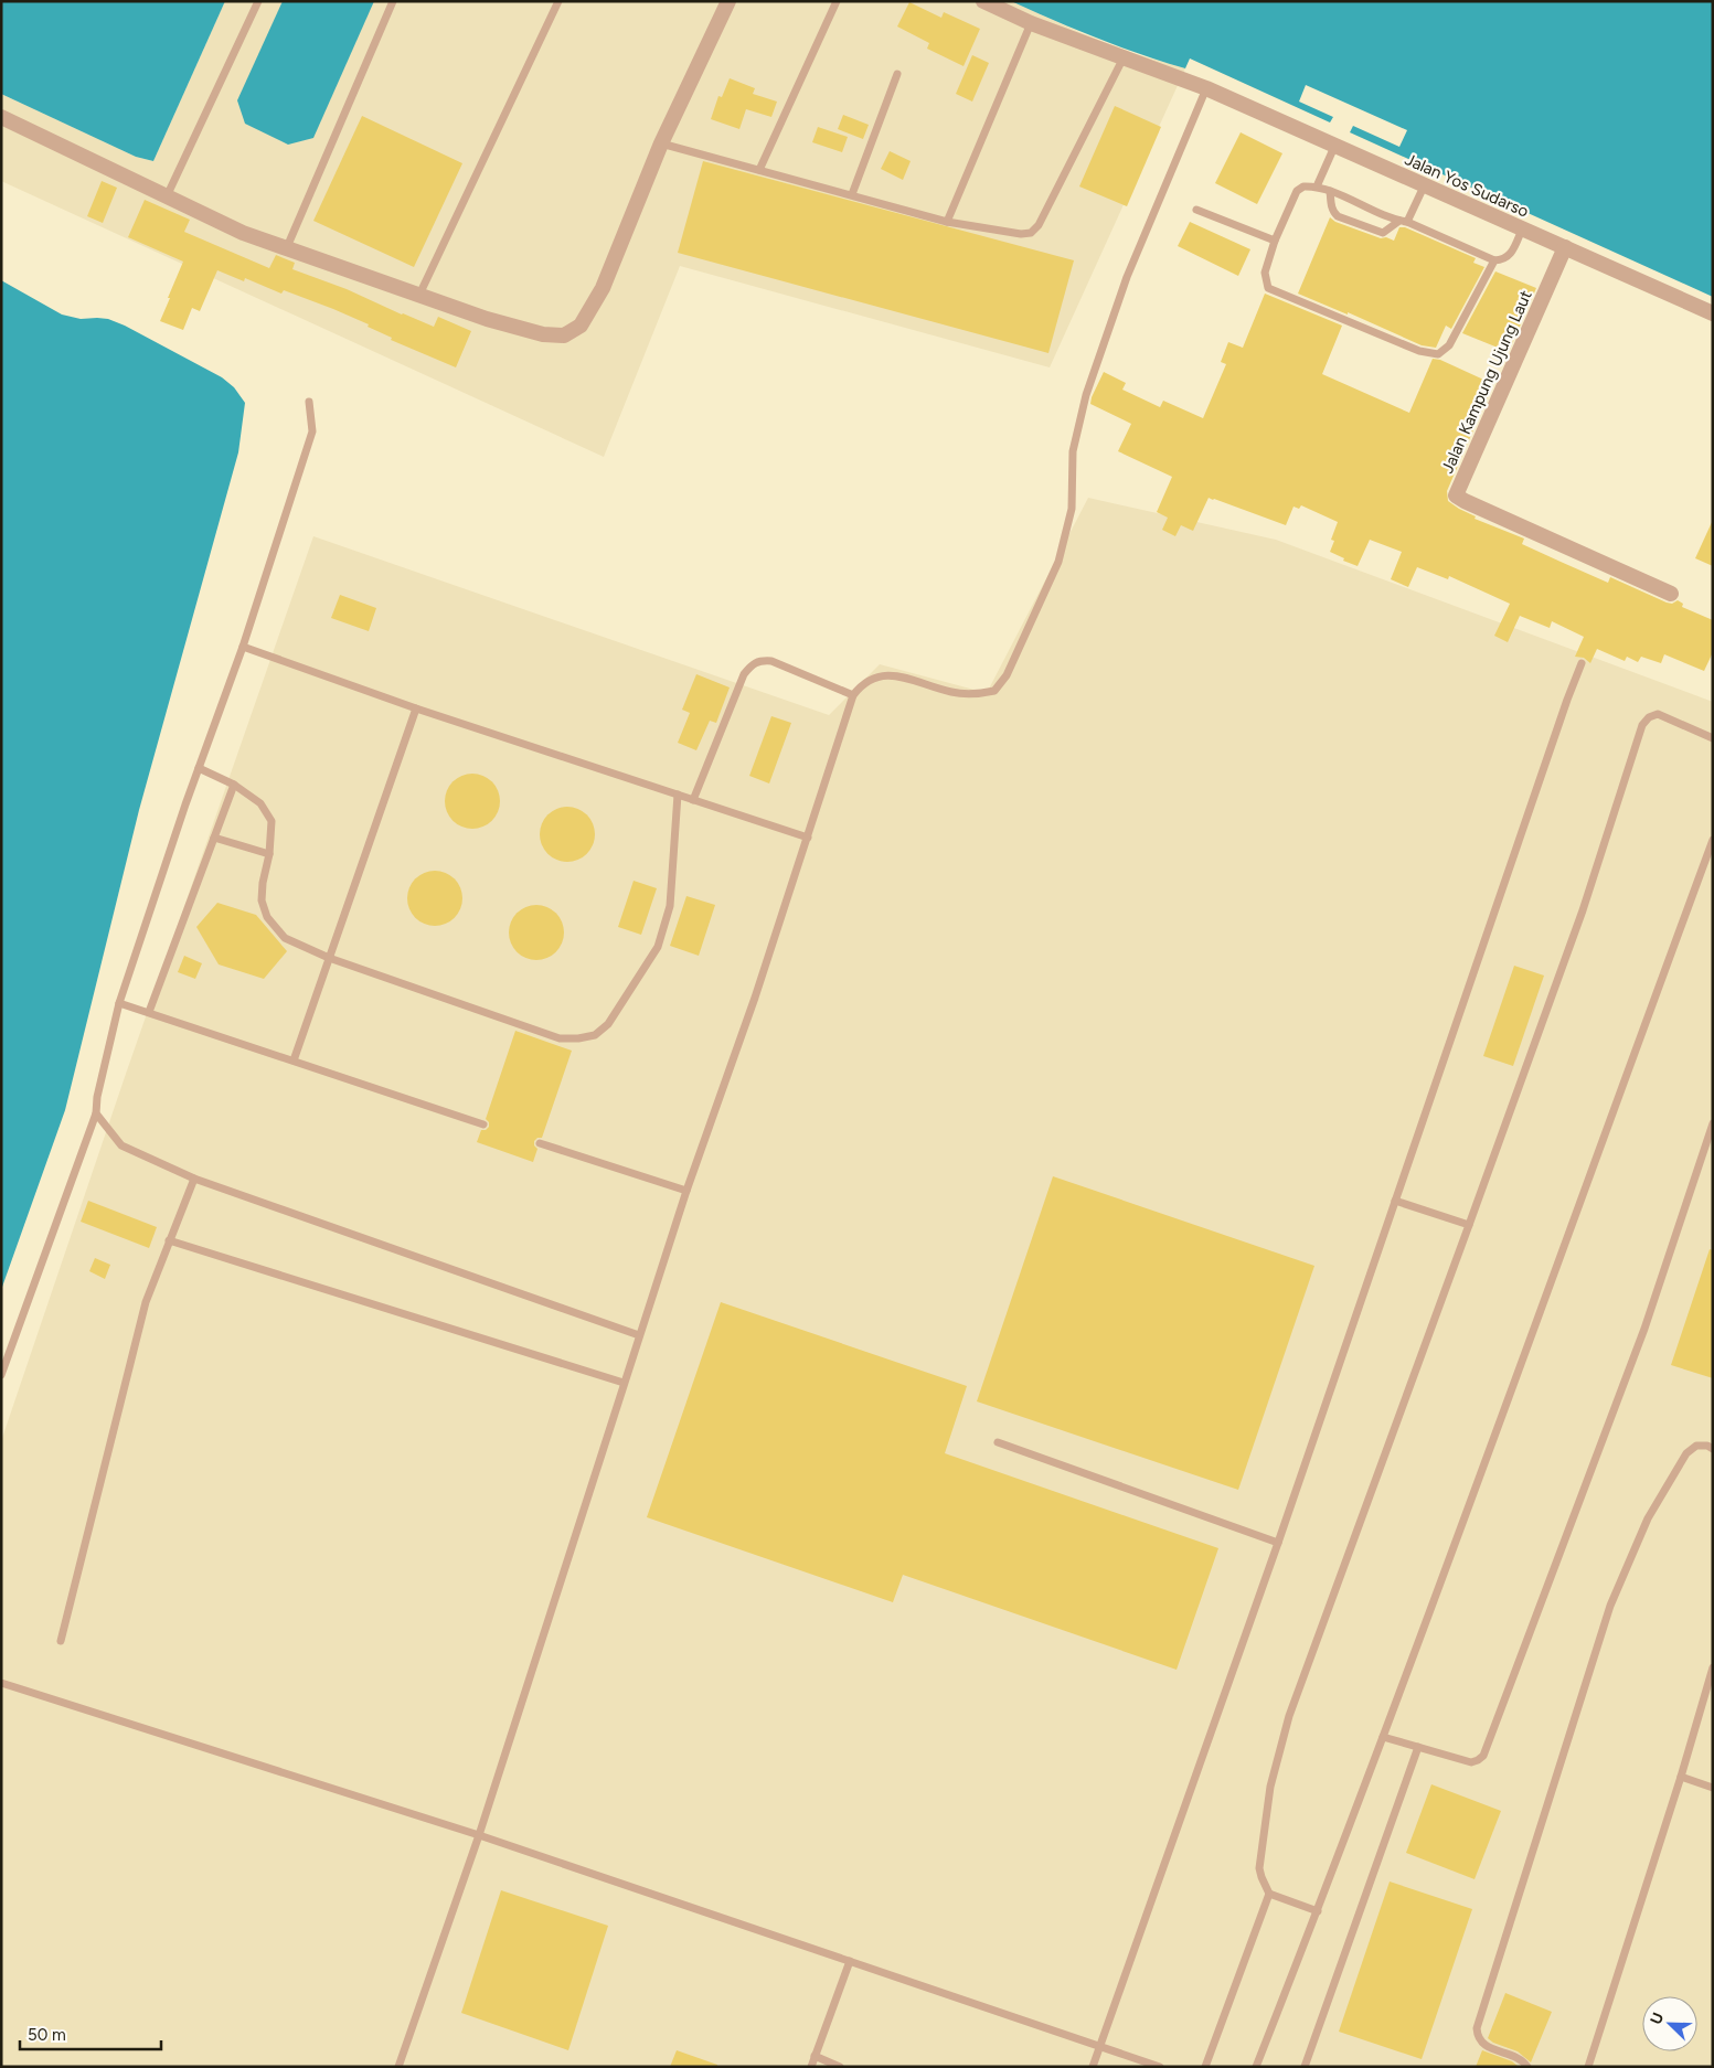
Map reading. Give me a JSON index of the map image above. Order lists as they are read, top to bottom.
{
  "streets": {
    "street": ["Jalan Yos Sudarso", "Jalan Kampung Ujung Laut"]
  },
  "crossings": [
    ["Jalan Yos Sudarso", "Jalan Kampung Ujung Laut"]
  ],
  "scale_bar": "50 m",
  "north": "top left"
}
